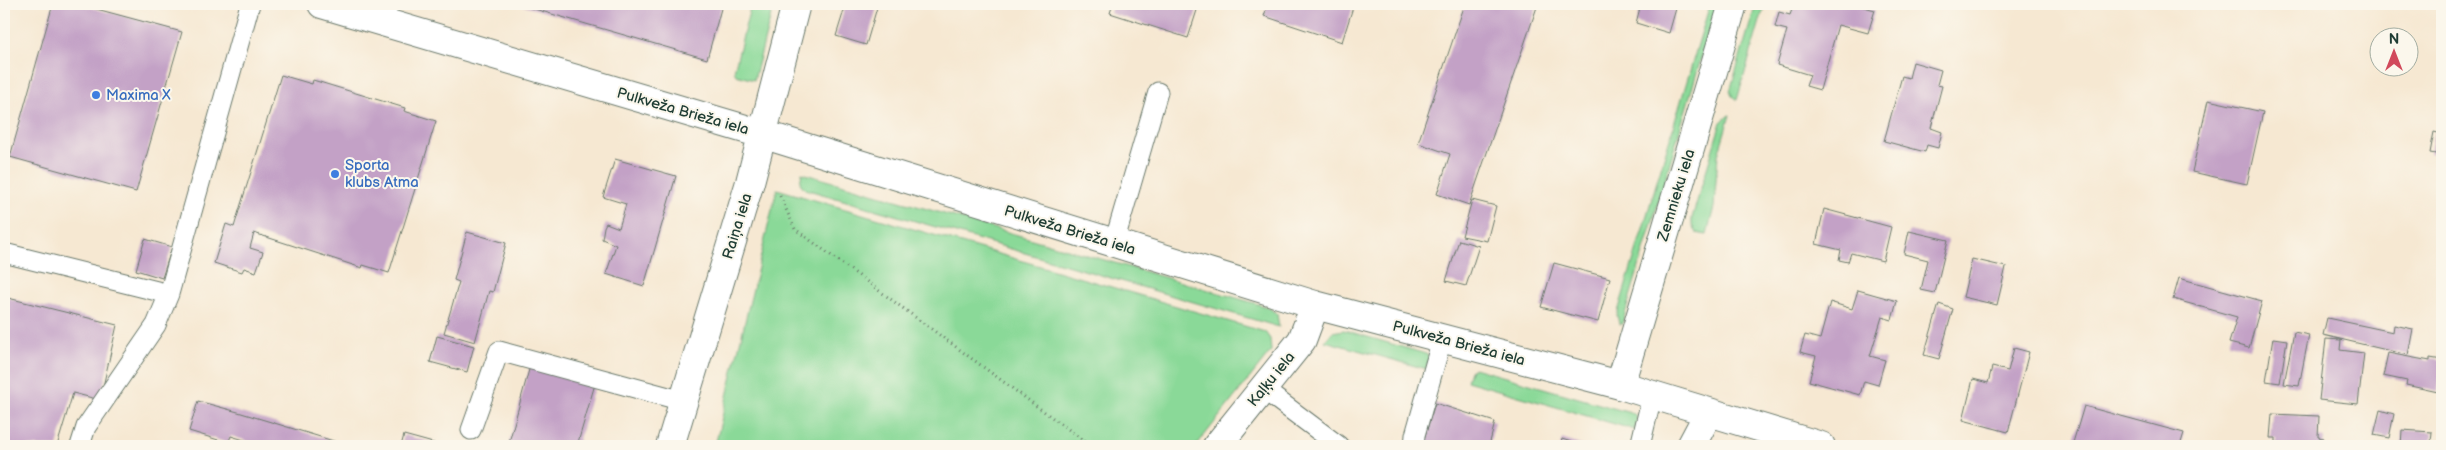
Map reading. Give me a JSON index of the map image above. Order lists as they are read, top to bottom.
{
  "streets": {
    "street": [
      "Pulkveža Brieža iela",
      "Zemnieku iela",
      "Raiņa iela",
      "Kaļķu iela"
    ]
  },
  "crossings": [
    ["Pulkveža Brieža iela", "Zemnieku iela"],
    ["Pulkveža Brieža iela", "Raiņa iela"],
    ["Pulkveža Brieža iela", "Kaļķu iela"]
  ],
  "places": ["Maxima X", "Sporta klubs Atma"],
  "north": "top"
}
